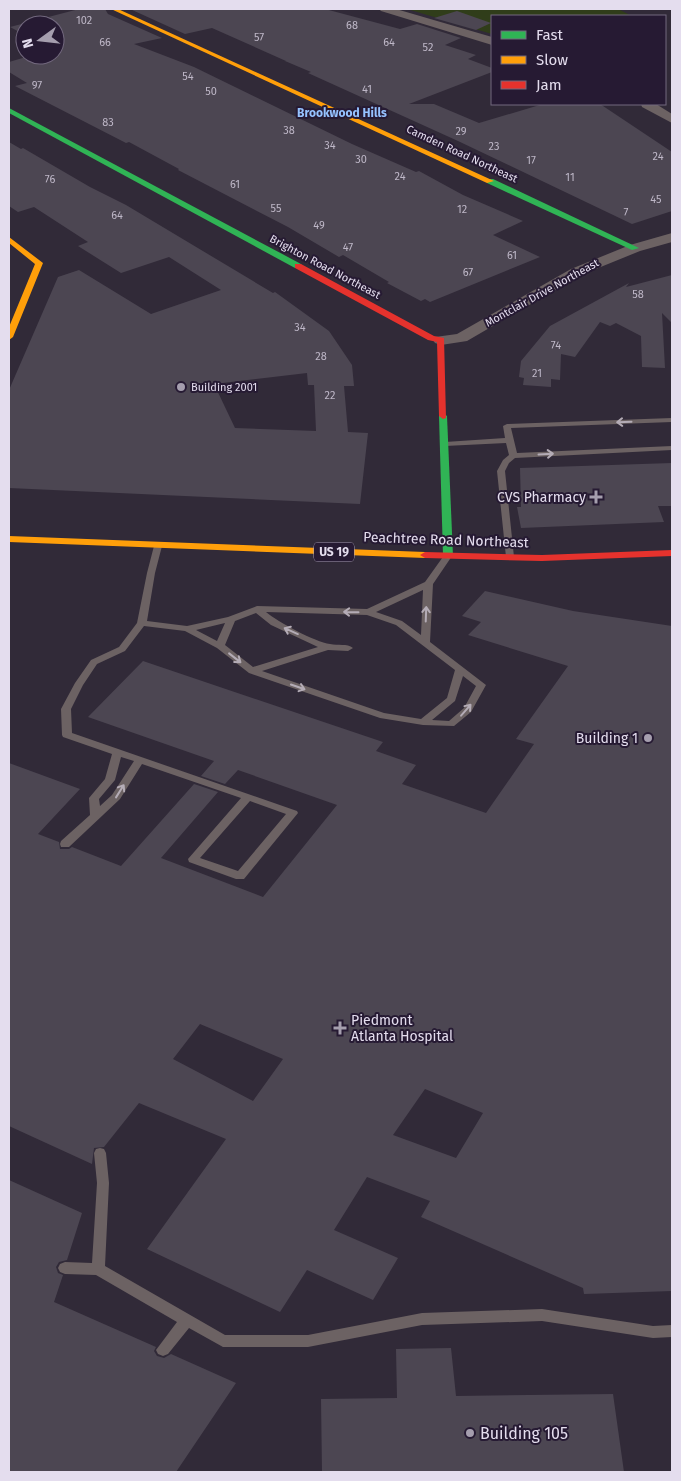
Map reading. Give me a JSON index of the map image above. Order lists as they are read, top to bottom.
{
  "streets": {
    "main road": [
      "Camden Road Northeast",
      "Brighton Road Northeast",
      "Peachtree Road Northeast",
      "US 19"
    ],
    "street": ["Montclair Drive Northeast"]
  },
  "crossings": [
    ["Camden Road Northeast", "Montclair Drive Northeast"],
    ["Brighton Road Northeast", "Montclair Drive Northeast"]
  ],
  "districts": ["Brookwood Hills"],
  "places": {
    "other": ["Building 2001", "Building 1", "Building 105"],
    "health": ["CVS Pharmacy", "Piedmont Atlanta Hospital"]
  },
  "house_numbers": [
    "102",
    "68",
    "57",
    "66",
    "64",
    "52",
    "54",
    "97",
    "41",
    "50",
    "83",
    "38",
    "29",
    "34",
    "23",
    "24",
    "30",
    "17",
    "24",
    "11",
    "76",
    "61",
    "45",
    "55",
    "12",
    "7",
    "64",
    "49",
    "47",
    "61",
    "67",
    "58",
    "34",
    "74",
    "28",
    "21",
    "22"
  ],
  "legend": ["Fast", "Slow", "Jam"],
  "north": "left"
}
